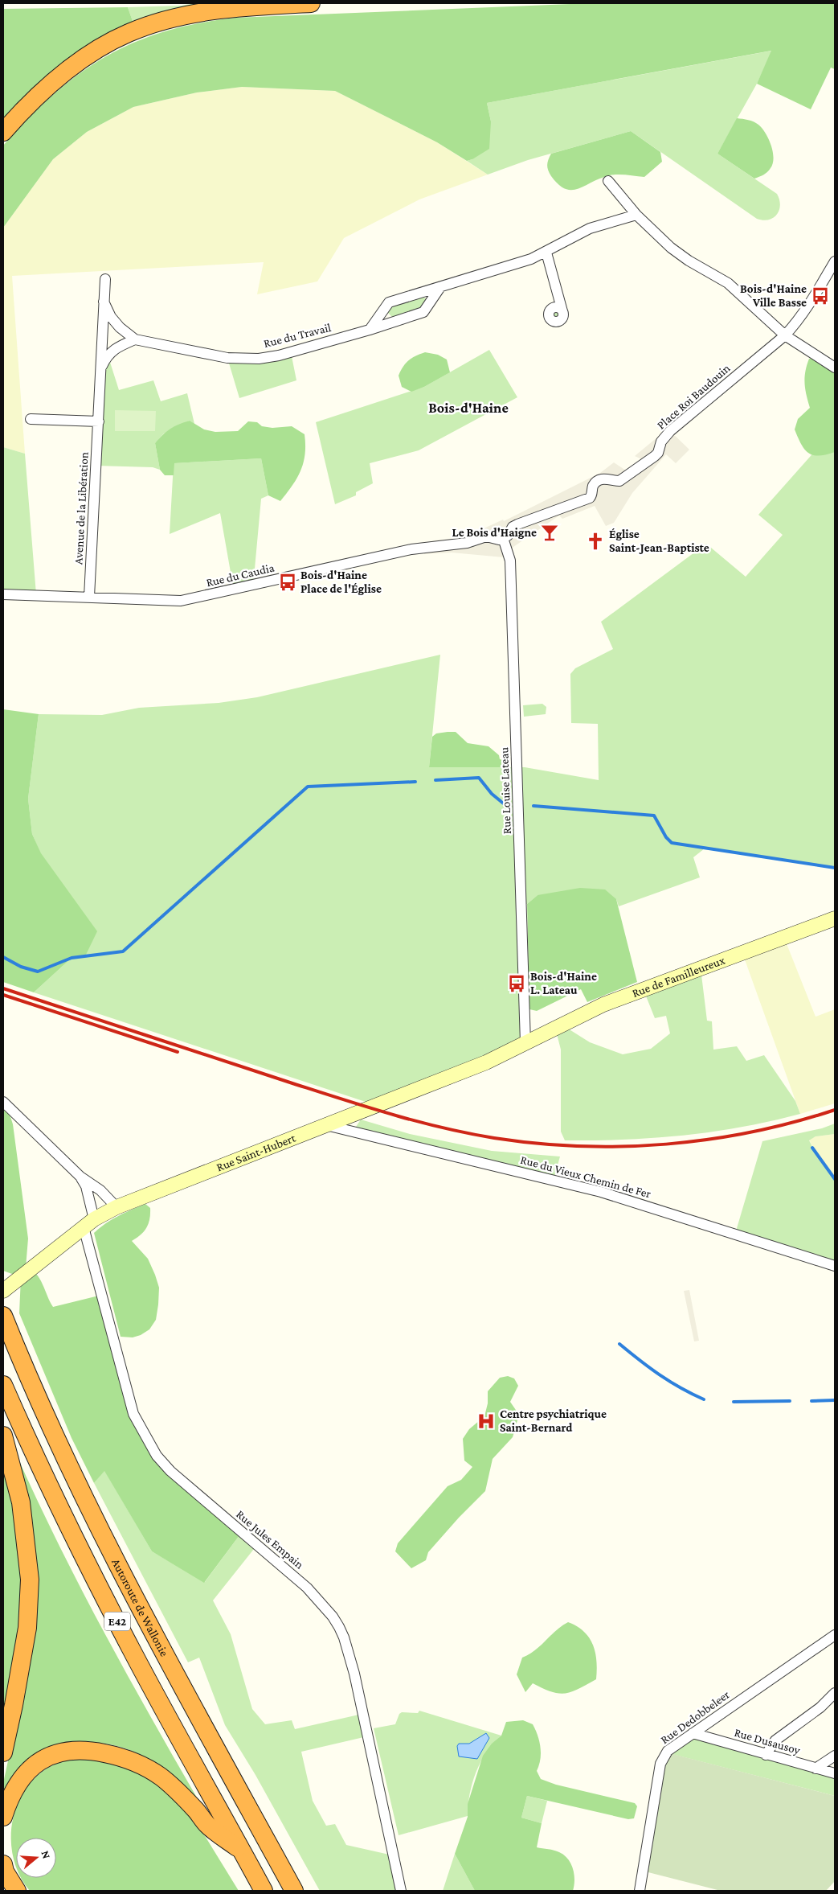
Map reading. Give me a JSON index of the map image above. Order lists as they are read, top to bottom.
{
  "streets": {
    "highway": ["Autoroute de Wallonie", "E42"],
    "street": [
      "Rue du Travail",
      "Place Roi Baudouin",
      "Avenue de la Libération",
      "Rue du Caudia",
      "Rue Louise Lateau",
      "Rue de Familleureux",
      "Rue Saint-Hubert",
      "Rue du Vieux Chemin de Fer",
      "Rue Jules Empain",
      "Rue Dedobbeleer",
      "Rue Dusausoy"
    ]
  },
  "crossings": [
    ["Rue du Travail", "Avenue de la Libération"],
    ["Place Roi Baudouin", "Rue du Caudia"],
    ["Place Roi Baudouin", "Rue Louise Lateau"],
    ["Avenue de la Libération", "Rue du Caudia"],
    ["Rue du Caudia", "Rue Louise Lateau"],
    ["Rue Louise Lateau", "Rue de Familleureux"],
    ["Rue Louise Lateau", "Rue Saint-Hubert"],
    ["Rue de Familleureux", "Rue Saint-Hubert"],
    ["Rue Saint-Hubert", "Rue du Vieux Chemin de Fer"],
    ["Rue Saint-Hubert", "Rue Jules Empain"],
    ["Rue Dedobbeleer", "Rue Dusausoy"]
  ],
  "districts": ["Bois-d'Haine"],
  "places": {
    "bus stop": ["Bois-d'Haine Ville Basse", "Bois-d'Haine Place de l'Église", "Bois-d'Haine L. Lateau"],
    "bar": ["Le Bois d'Haigne"],
    "church": ["Église Saint-Jean-Baptiste"],
    "hospital": ["Centre psychiatrique Saint-Bernard"]
  },
  "north": "right"
}
